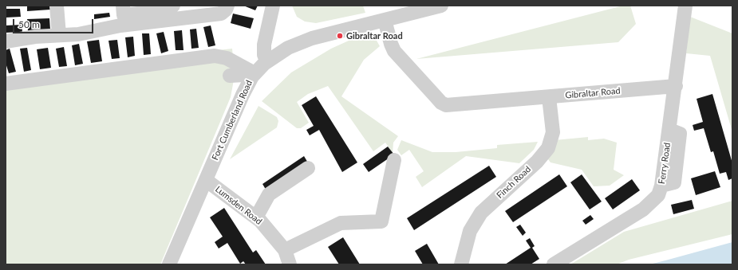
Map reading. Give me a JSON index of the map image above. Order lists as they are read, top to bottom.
{
  "streets": {
    "street": [
      "Gibraltar Road",
      "Fort Cumberland Road",
      "Ferry Road",
      "Finch Road",
      "Lumsden Road"
    ]
  },
  "crossings": [
    ["Gibraltar Road", "Fort Cumberland Road"],
    ["Gibraltar Road", "Ferry Road"],
    ["Gibraltar Road", "Finch Road"],
    ["Fort Cumberland Road", "Lumsden Road"]
  ],
  "places": ["Gibraltar Road"],
  "scale_bar": "50 m"
}
